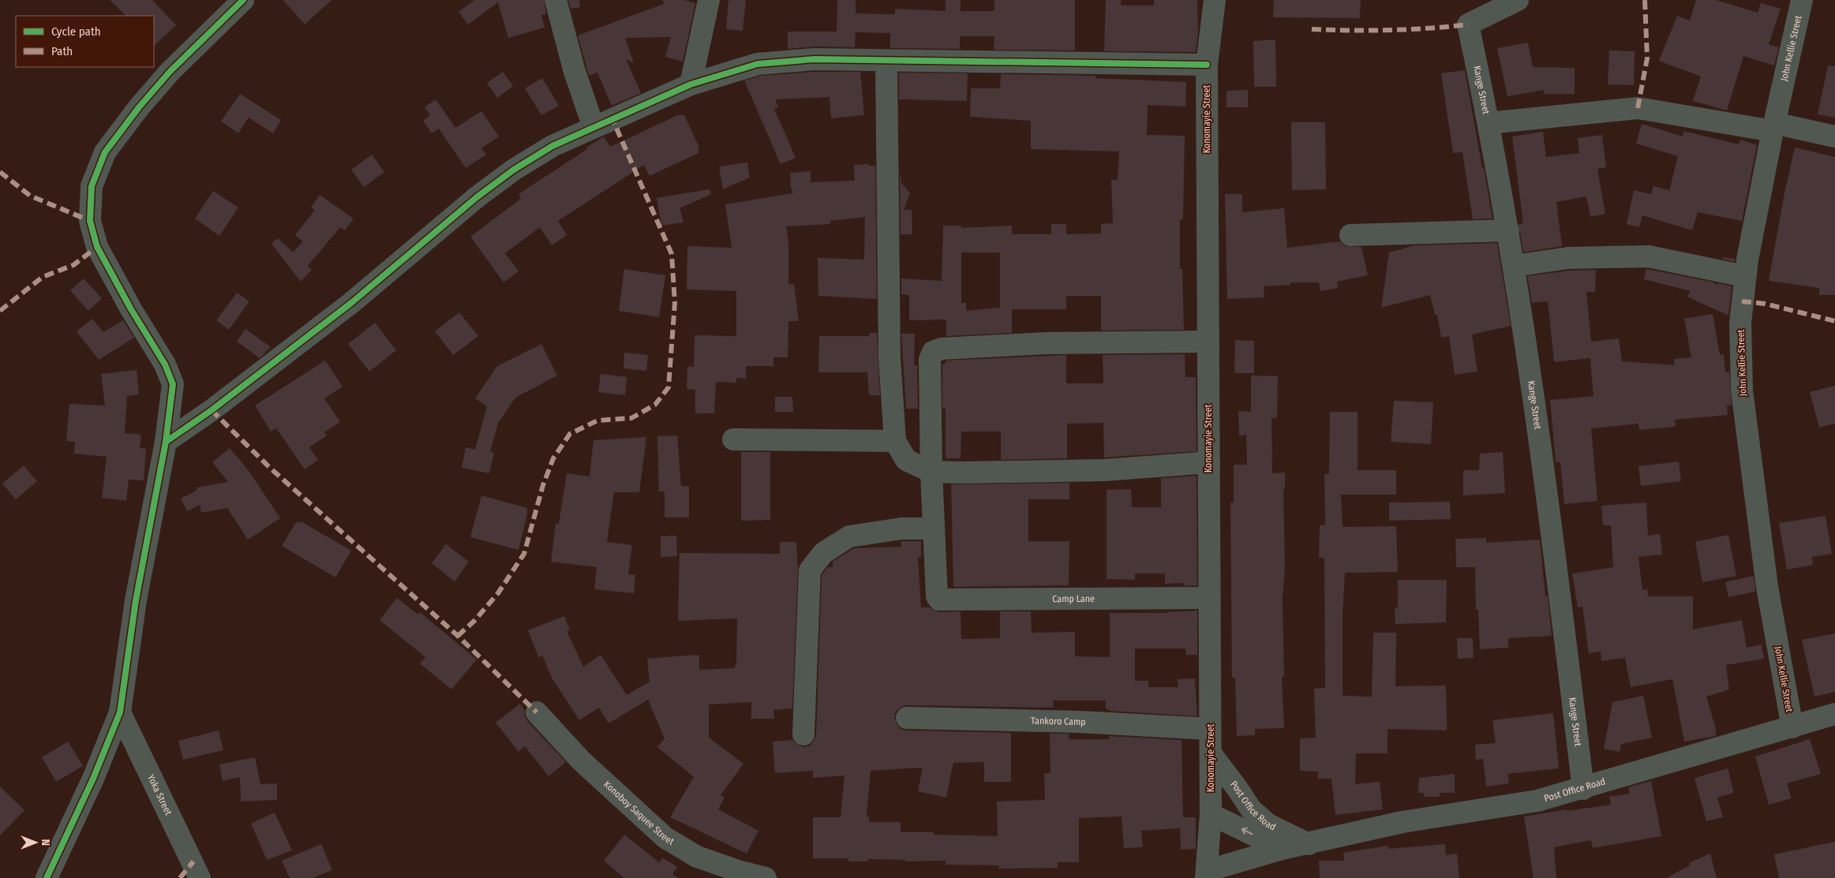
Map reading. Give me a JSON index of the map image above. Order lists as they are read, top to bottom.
{
  "streets": {
    "street": [
      "John Kellie Street",
      "Kange Street",
      "Konomayie Street",
      "Camp Lane",
      "Tankoro Camp",
      "Post Office Road",
      "Yoka Street",
      "Konoboy Saquee Street"
    ]
  },
  "crossings": [
    ["John Kellie Street", "Post Office Road"],
    ["Kange Street", "Post Office Road"],
    ["Konomayie Street", "Camp Lane"],
    ["Konomayie Street", "Tankoro Camp"],
    ["Konomayie Street", "Post Office Road"]
  ],
  "legend": ["Cycle path", "Path"],
  "north": "right"
}
